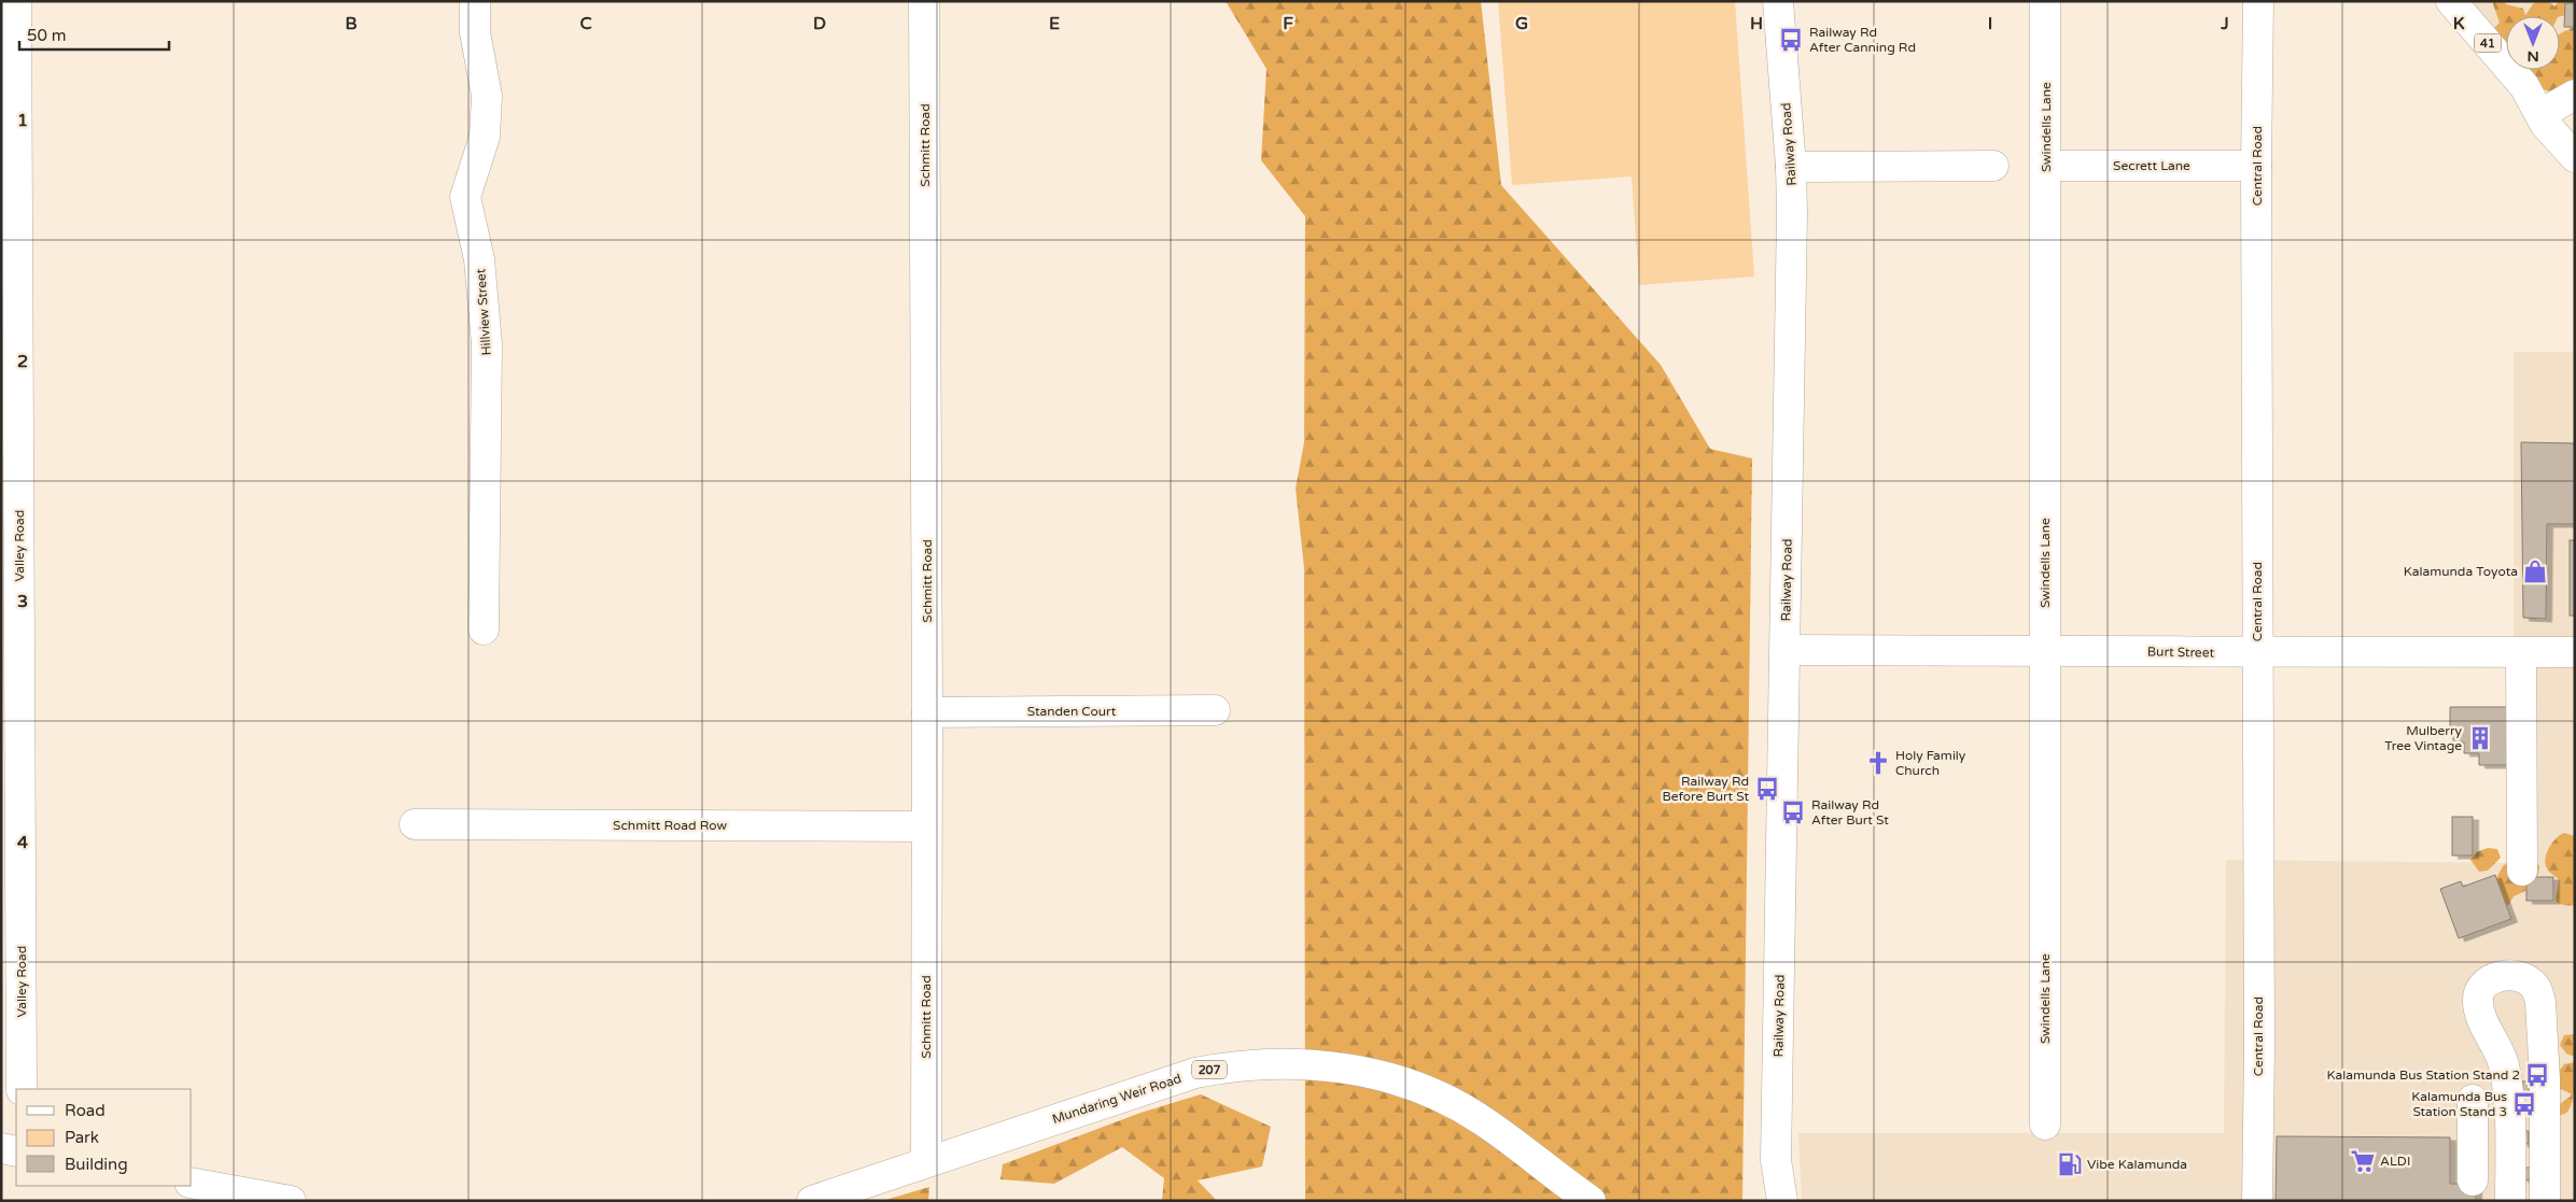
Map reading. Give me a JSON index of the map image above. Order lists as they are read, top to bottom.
{
  "streets": {
    "street": [
      "41",
      "Swindells Lane",
      "Railway Road",
      "Schmitt Road",
      "Secrett Lane",
      "Central Road",
      "Hillview Street",
      "Valley Road",
      "Burt Street",
      "Standen Court",
      "Schmitt Road Row",
      "207",
      "Mundaring Weir Road"
    ]
  },
  "crossings": [
    ["Swindells Lane", "Secrett Lane"],
    ["Swindells Lane", "Burt Street"],
    ["Railway Road", "Burt Street"],
    ["Schmitt Road", "Standen Court"],
    ["Schmitt Road", "Schmitt Road Row"],
    ["Schmitt Road", "Mundaring Weir Road"],
    ["Secrett Lane", "Central Road"],
    ["Central Road", "Burt Street"]
  ],
  "places": {
    "bus stop": [
      "Railway Rd After Canning Rd",
      "Railway Rd Before Burt St",
      "Railway Rd After Burt St",
      "Kalamunda Bus Station Stand 2",
      "Kalamunda Bus Station Stand 3"
    ],
    "shop": ["Kalamunda Toyota"],
    "building": ["Mulberry Tree Vintage"],
    "church": ["Holy Family Church"],
    "supermarket": ["ALDI"],
    "fuel station": ["Vibe Kalamunda"]
  },
  "legend": ["Road", "Park", "Building"],
  "scale_bar": "50 m",
  "north": "bottom",
  "grid": {
    "columns": [
      "B",
      "C",
      "D",
      "E",
      "F",
      "G",
      "H",
      "I",
      "J",
      "K"
    ],
    "rows": [
      "1",
      "2",
      "3",
      "4"
    ]
  }
}
